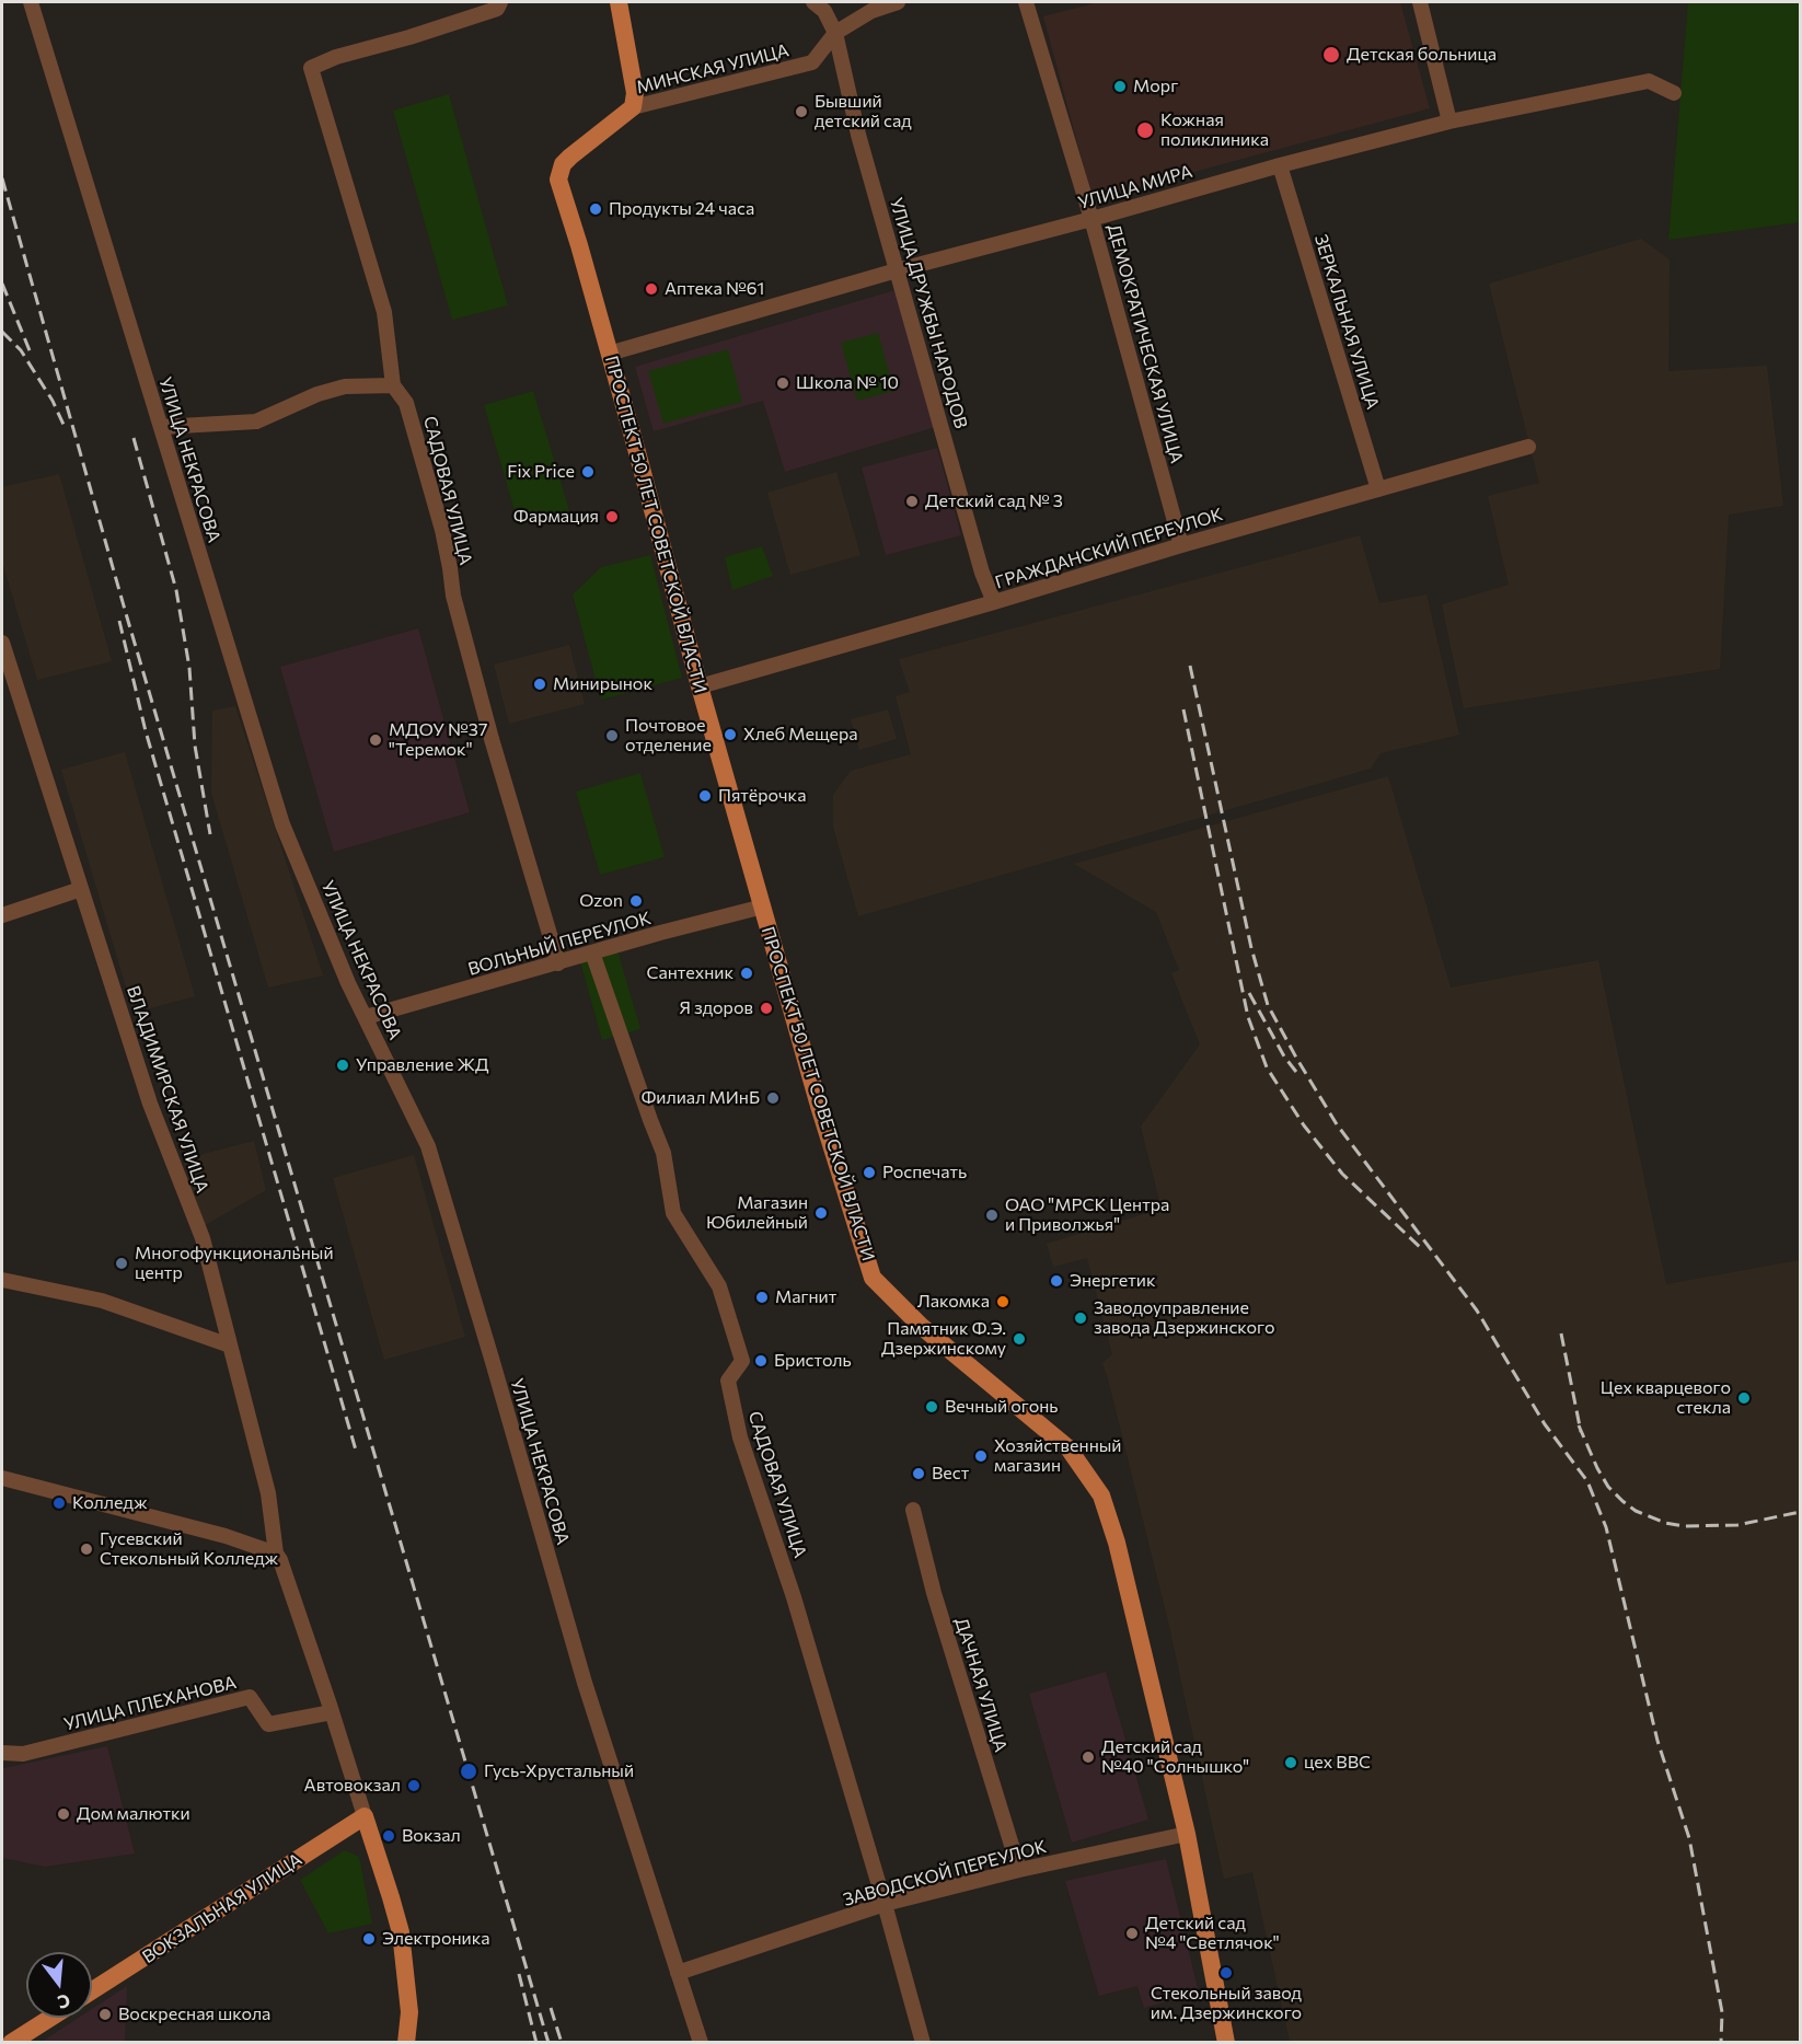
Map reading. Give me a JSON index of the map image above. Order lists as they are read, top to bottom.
{
  "streets": {
    "main road": ["ПРОСПЕКТ 50 ЛЕТ СОВЕТСКОЙ ВЛАСТИ", "ВОКЗАЛЬНАЯ УЛИЦА"],
    "street": [
      "МИНСКАЯ УЛИЦА",
      "УЛИЦА МИРА",
      "УЛИЦА ДРУЖБЫ НАРОДОВ",
      "ЗЕРКАЛЬНАЯ УЛИЦА",
      "ДЕМОКРАТИЧЕСКАЯ УЛИЦА",
      "УЛИЦА НЕКРАСОВА",
      "САДОВАЯ УЛИЦА",
      "ГРАЖДАНСКИЙ ПЕРЕУЛОК",
      "ВОЛЬНЫЙ ПЕРЕУЛОК",
      "ВЛАДИМИРСКАЯ УЛИЦА",
      "ДАЧНАЯ УЛИЦА",
      "УЛИЦА ПЛЕХАНОВА",
      "ЗАВОДСКОЙ ПЕРЕУЛОК"
    ]
  },
  "crossings": [
    ["МИНСКАЯ УЛИЦА", "УЛИЦА ДРУЖБЫ НАРОДОВ"],
    ["МИНСКАЯ УЛИЦА", "ПРОСПЕКТ 50 ЛЕТ СОВЕТСКОЙ ВЛАСТИ"],
    ["УЛИЦА МИРА", "УЛИЦА ДРУЖБЫ НАРОДОВ"],
    ["УЛИЦА МИРА", "ЗЕРКАЛЬНАЯ УЛИЦА"],
    ["УЛИЦА МИРА", "ДЕМОКРАТИЧЕСКАЯ УЛИЦА"],
    ["УЛИЦА МИРА", "ПРОСПЕКТ 50 ЛЕТ СОВЕТСКОЙ ВЛАСТИ"],
    ["УЛИЦА ДРУЖБЫ НАРОДОВ", "ГРАЖДАНСКИЙ ПЕРЕУЛОК"],
    ["ЗЕРКАЛЬНАЯ УЛИЦА", "ГРАЖДАНСКИЙ ПЕРЕУЛОК"],
    ["ДЕМОКРАТИЧЕСКАЯ УЛИЦА", "ГРАЖДАНСКИЙ ПЕРЕУЛОК"],
    ["УЛИЦА НЕКРАСОВА", "ВОЛЬНЫЙ ПЕРЕУЛОК"],
    ["УЛИЦА НЕКРАСОВА", "ЗАВОДСКОЙ ПЕРЕУЛОК"],
    ["САДОВАЯ УЛИЦА", "ВОЛЬНЫЙ ПЕРЕУЛОК"],
    ["САДОВАЯ УЛИЦА", "ЗАВОДСКОЙ ПЕРЕУЛОК"],
    ["ПРОСПЕКТ 50 ЛЕТ СОВЕТСКОЙ ВЛАСТИ", "ГРАЖДАНСКИЙ ПЕРЕУЛОК"],
    ["ПРОСПЕКТ 50 ЛЕТ СОВЕТСКОЙ ВЛАСТИ", "ВОЛЬНЫЙ ПЕРЕУЛОК"],
    ["ПРОСПЕКТ 50 ЛЕТ СОВЕТСКОЙ ВЛАСТИ", "ЗАВОДСКОЙ ПЕРЕУЛОК"],
    ["ВЛАДИМИРСКАЯ УЛИЦА", "УЛИЦА ПЛЕХАНОВА"],
    ["ДАЧНАЯ УЛИЦА", "ЗАВОДСКОЙ ПЕРЕУЛОК"]
  ],
  "places": [
    "Детская больница",
    "Морг",
    "Бывший детский сад",
    "Кожная поликлиника",
    "Продукты 24 часа",
    "Аптека №61",
    "Школа № 10",
    "Fix Price",
    "Детский сад № 3",
    "Фармация",
    "Минирынок",
    "Хлеб Мещера",
    "Почтовое отделение",
    "МДОУ №37 \"Теремок\"",
    "Пятёрочка",
    "Ozon",
    "Сантехник",
    "Я здоров",
    "Управление ЖД",
    "Филиал МИнБ",
    "Роспечать",
    "Магазин Юбилейный",
    "ОАО \"МРСК Центра и Приволжья\"",
    "Многофункциональный центр",
    "Энергетик",
    "Магнит",
    "Лакомка",
    "Заводоуправление завода Дзержинского",
    "Памятник Ф.Э. Дзержинскому",
    "Бристоль",
    "Цех кварцевого стекла",
    "Вечный огонь",
    "Хозяйственный магазин",
    "Вест",
    "Колледж",
    "Гусевский Стекольный Колледж",
    "Детский сад №40 \"Солнышко\"",
    "цех ВВС",
    "Гусь-Хрустальный",
    "Автовокзал",
    "Дом малютки",
    "Вокзал",
    "Детский сад №4 \"Светлячок\"",
    "Электроника",
    "Стекольный завод им. Дзержинского",
    "Воскресная школа"
  ],
  "north": "bottom"
}
